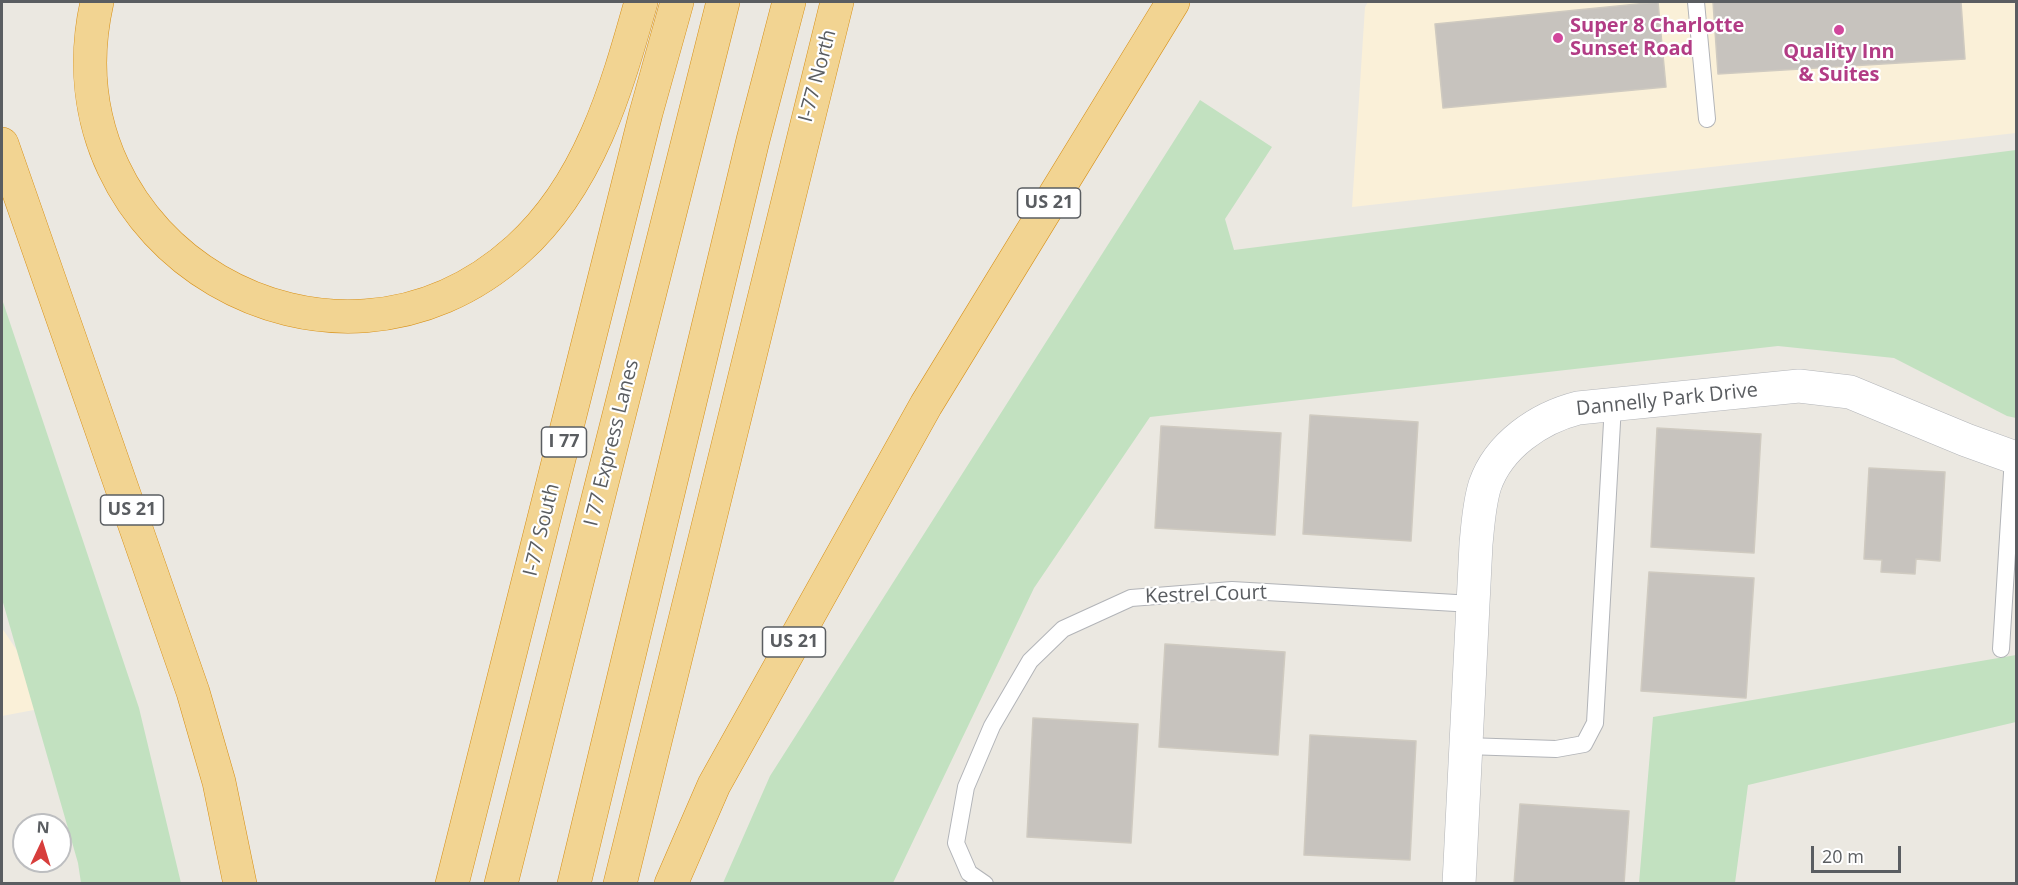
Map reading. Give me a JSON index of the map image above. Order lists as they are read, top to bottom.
{
  "streets": {
    "highway": [
      "I-77 North",
      "US 21",
      "I 77",
      "I 77 Express Lanes",
      "I-77 South"
    ],
    "street": ["Dannelly Park Drive"],
    "lane": ["Kestrel Court"]
  },
  "crossings": [
    ["Dannelly Park Drive", "Kestrel Court"]
  ],
  "places": ["Quality Inn & Suites", "Super 8 Charlotte Sunset Road"],
  "scale_bar": "20 m",
  "north": "top"
}
